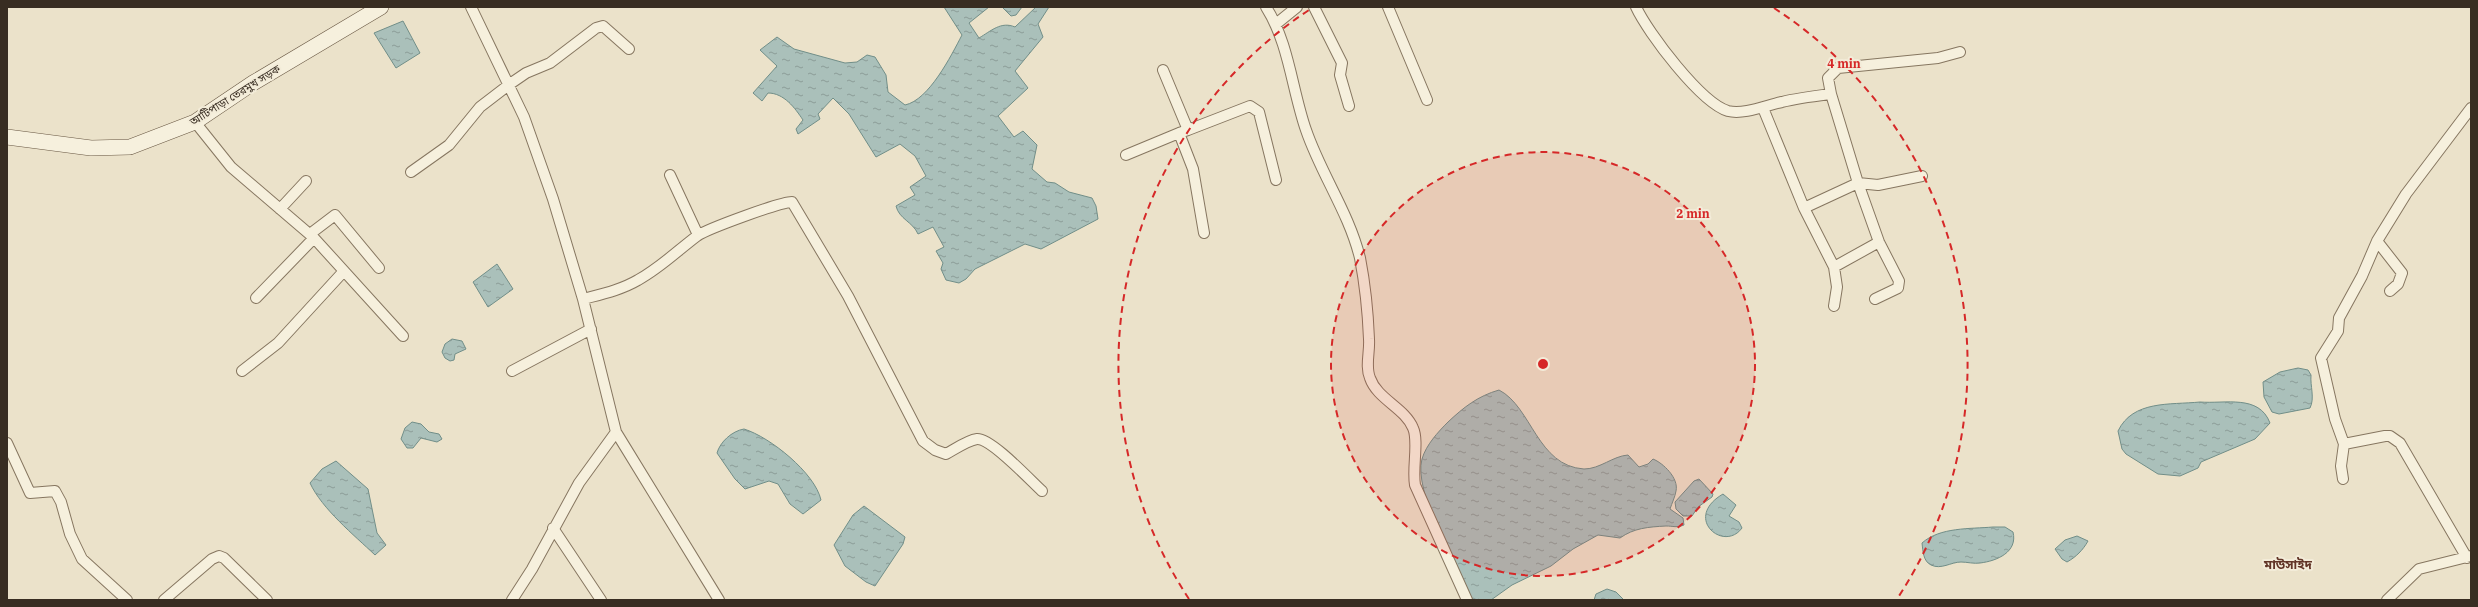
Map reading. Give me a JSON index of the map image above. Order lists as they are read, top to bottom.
{
  "streets": {
    "main road": ["আটিপাড়া তেরমুখ সড়ক"]
  },
  "districts": ["মাউসাইদ"],
  "rings": ["4 min", "2 min"]
}
